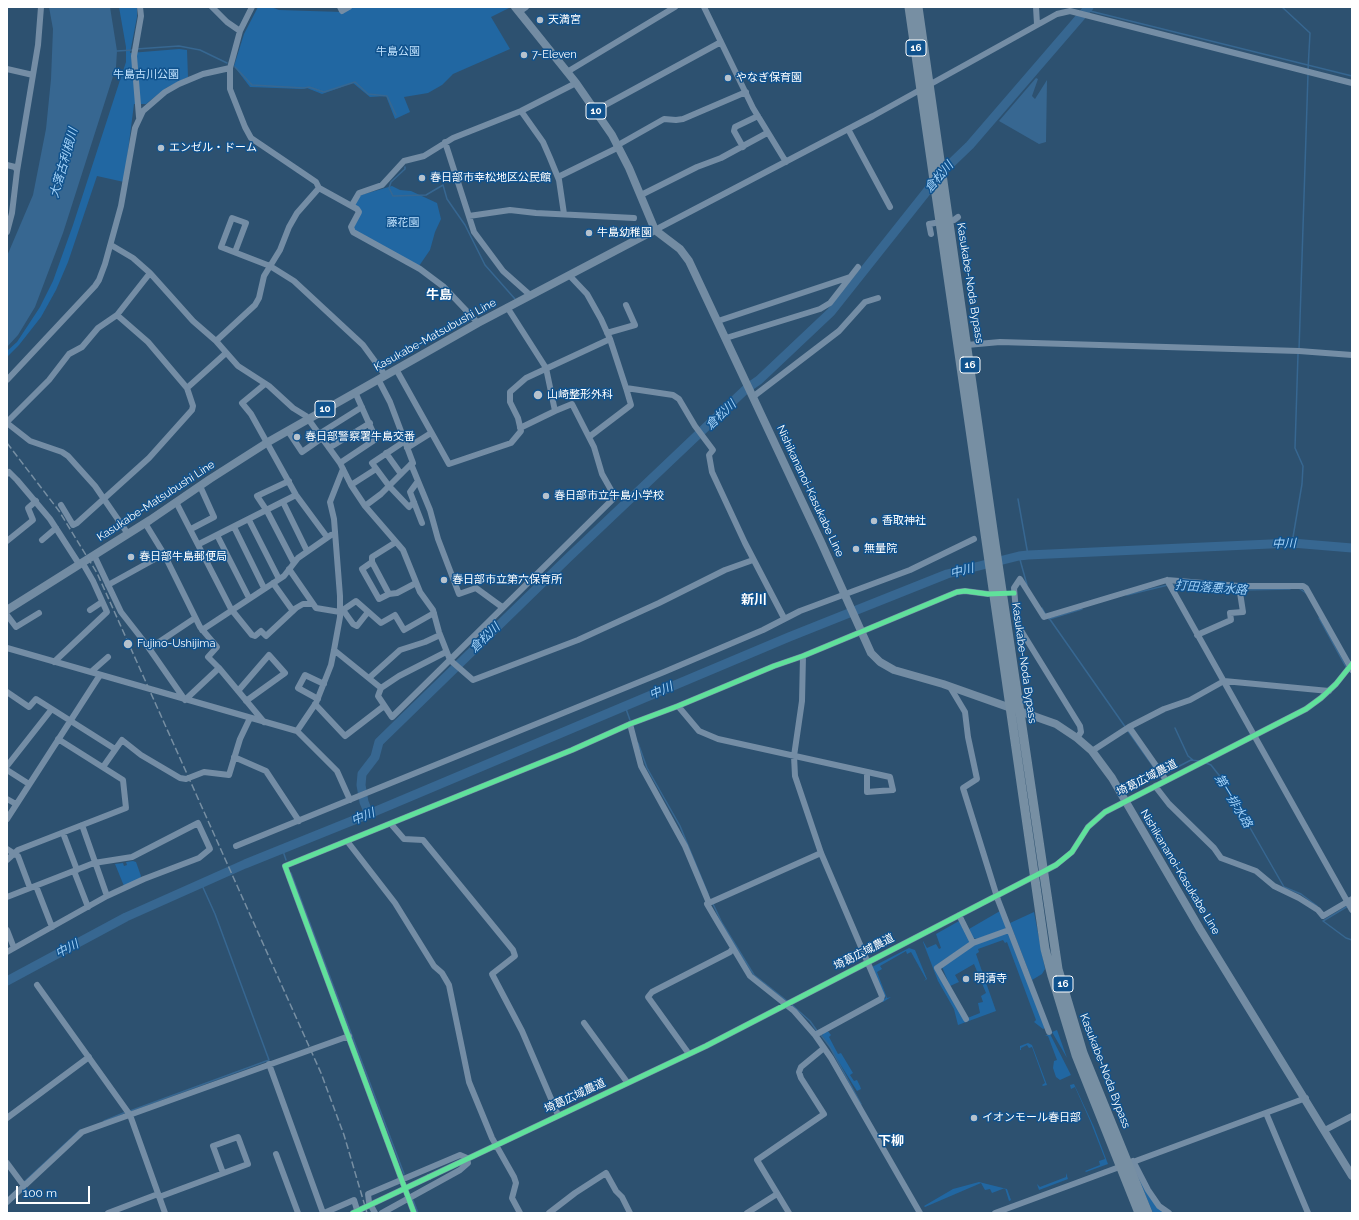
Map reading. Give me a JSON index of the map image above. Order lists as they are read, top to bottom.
{
  "streets": {
    "highway": ["16", "Kasukabe-Noda Bypass"],
    "main road": ["10", "Kasukabe-Matsubushi Line", "Nishikananoi-Kasukabe Line"],
    "street": ["埼葛広域農道"]
  },
  "crossings": [
    ["10", "Kasukabe-Matsubushi Line"],
    ["Kasukabe-Noda Bypass", "Nishikananoi-Kasukabe Line"],
    ["Kasukabe-Noda Bypass", "埼葛広域農道"],
    ["Nishikananoi-Kasukabe Line", "埼葛広域農道"]
  ],
  "districts": ["牛島", "新川", "下柳"],
  "water": [
    "大落古利根川",
    "倉松川",
    "中川",
    "打田落悪水路",
    "第一排水路"
  ],
  "parks": ["牛島公園", "牛島古川公園", "藤花園"],
  "places": [
    "天満宮",
    "7-Eleven",
    "やなぎ保育園",
    "エンゼル・ドーム",
    "春日部市幸松地区公民館",
    "牛島幼稚園",
    "山崎整形外科",
    "春日部警察署牛島交番",
    "春日部市立牛島小学校",
    "香取神社",
    "無量院",
    "春日部牛島郵便局",
    "春日部市立第六保育所",
    "Fujino-Ushijima",
    "明清寺",
    "イオンモール春日部"
  ],
  "scale_bar": "100 m"
}
